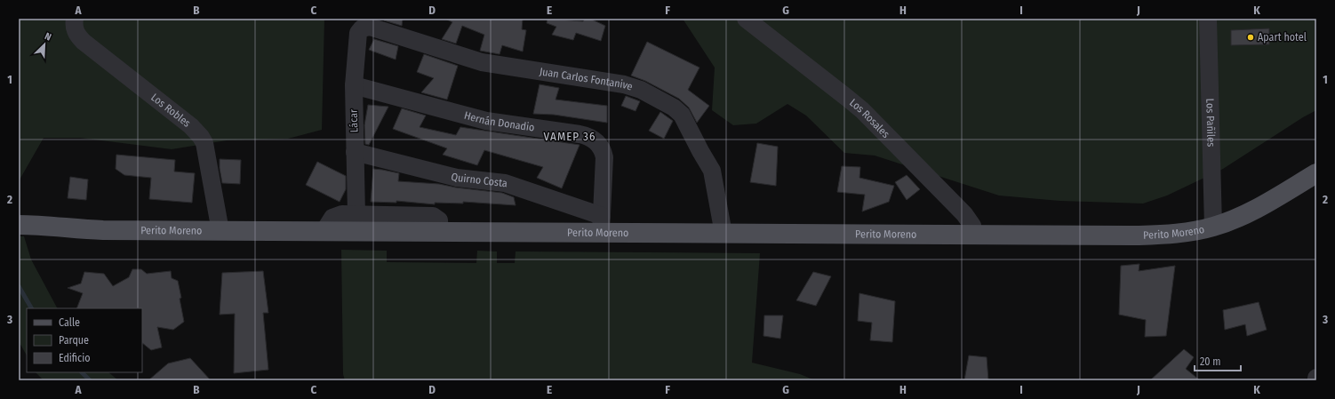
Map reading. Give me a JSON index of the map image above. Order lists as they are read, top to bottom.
{
  "streets": {
    "main road": ["Perito Moreno"],
    "street": [
      "Juan Carlos Fontanive",
      "Los Robles",
      "Los Rosales",
      "Lácar",
      "Hernán Donadio",
      "Los Pañiles",
      "Quirno Costa"
    ]
  },
  "crossings": [
    ["Juan Carlos Fontanive", "Lácar"],
    ["Juan Carlos Fontanive", "Perito Moreno"],
    ["Los Robles", "Perito Moreno"],
    ["Los Rosales", "Perito Moreno"],
    ["Lácar", "Hernán Donadio"],
    ["Lácar", "Quirno Costa"],
    ["Hernán Donadio", "Quirno Costa"],
    ["Hernán Donadio", "Perito Moreno"],
    ["Los Pañiles", "Perito Moreno"],
    ["Quirno Costa", "Perito Moreno"]
  ],
  "districts": ["VAMEP 36"],
  "places": ["Apart hotel"],
  "legend": ["Calle", "Parque", "Edificio"],
  "scale_bar": "20 m",
  "north": "top right",
  "grid": {
    "columns": [
      "A",
      "B",
      "C",
      "D",
      "E",
      "F",
      "G",
      "H",
      "I",
      "J",
      "K"
    ],
    "rows": ["1", "2", "3"]
  }
}
